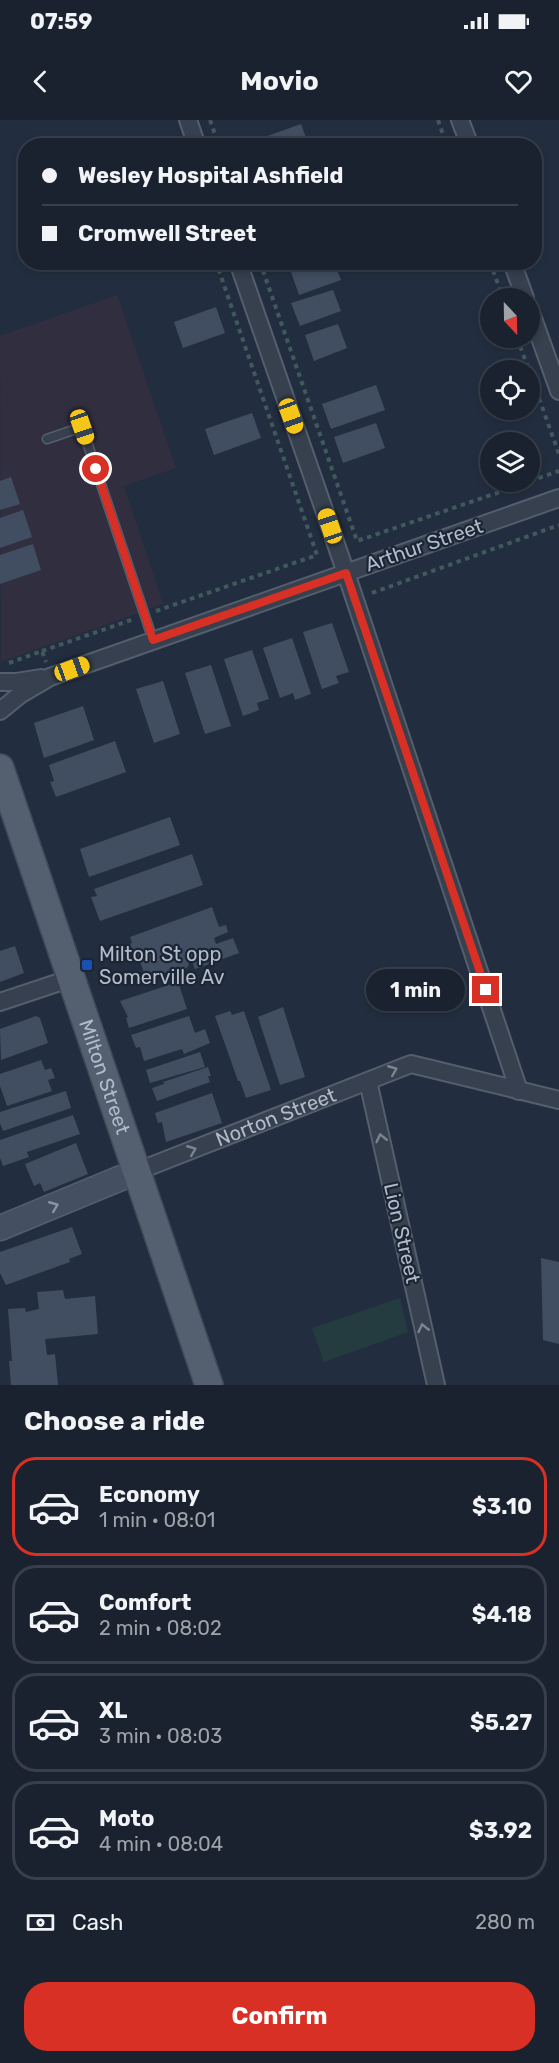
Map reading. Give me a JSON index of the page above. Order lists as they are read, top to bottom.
{
  "streets": {
    "main road": ["Milton Street", "Norton Street"],
    "street": ["Arthur Street", "Lion Street"]
  },
  "crossings": [
    ["Milton Street", "Norton Street"],
    ["Norton Street", "Lion Street"]
  ],
  "one_way": ["Norton Street", "Lion Street"],
  "places": {
    "transit": ["Milton St opp Somerville Av"]
  },
  "north": "bottom",
  "page": {
    "status": "07:59",
    "header": "Movio",
    "banner": ["Wesley Hospital Ashfield", "Cromwell Street"],
    "bubble": "1 min",
    "heading": "Choose a ride",
    "list": [
      {
        "name": "Economy",
        "note": "1 min · 08:01",
        "value": "$3.10"
      },
      {
        "name": "Comfort",
        "note": "2 min · 08:02",
        "value": "$4.18"
      },
      {
        "name": "XL",
        "note": "3 min · 08:03",
        "value": "$5.27"
      },
      {
        "name": "Moto",
        "note": "4 min · 08:04",
        "value": "$3.92"
      }
    ],
    "pay": ["Cash", "280 m"],
    "buttons": "Confirm"
  }
}
